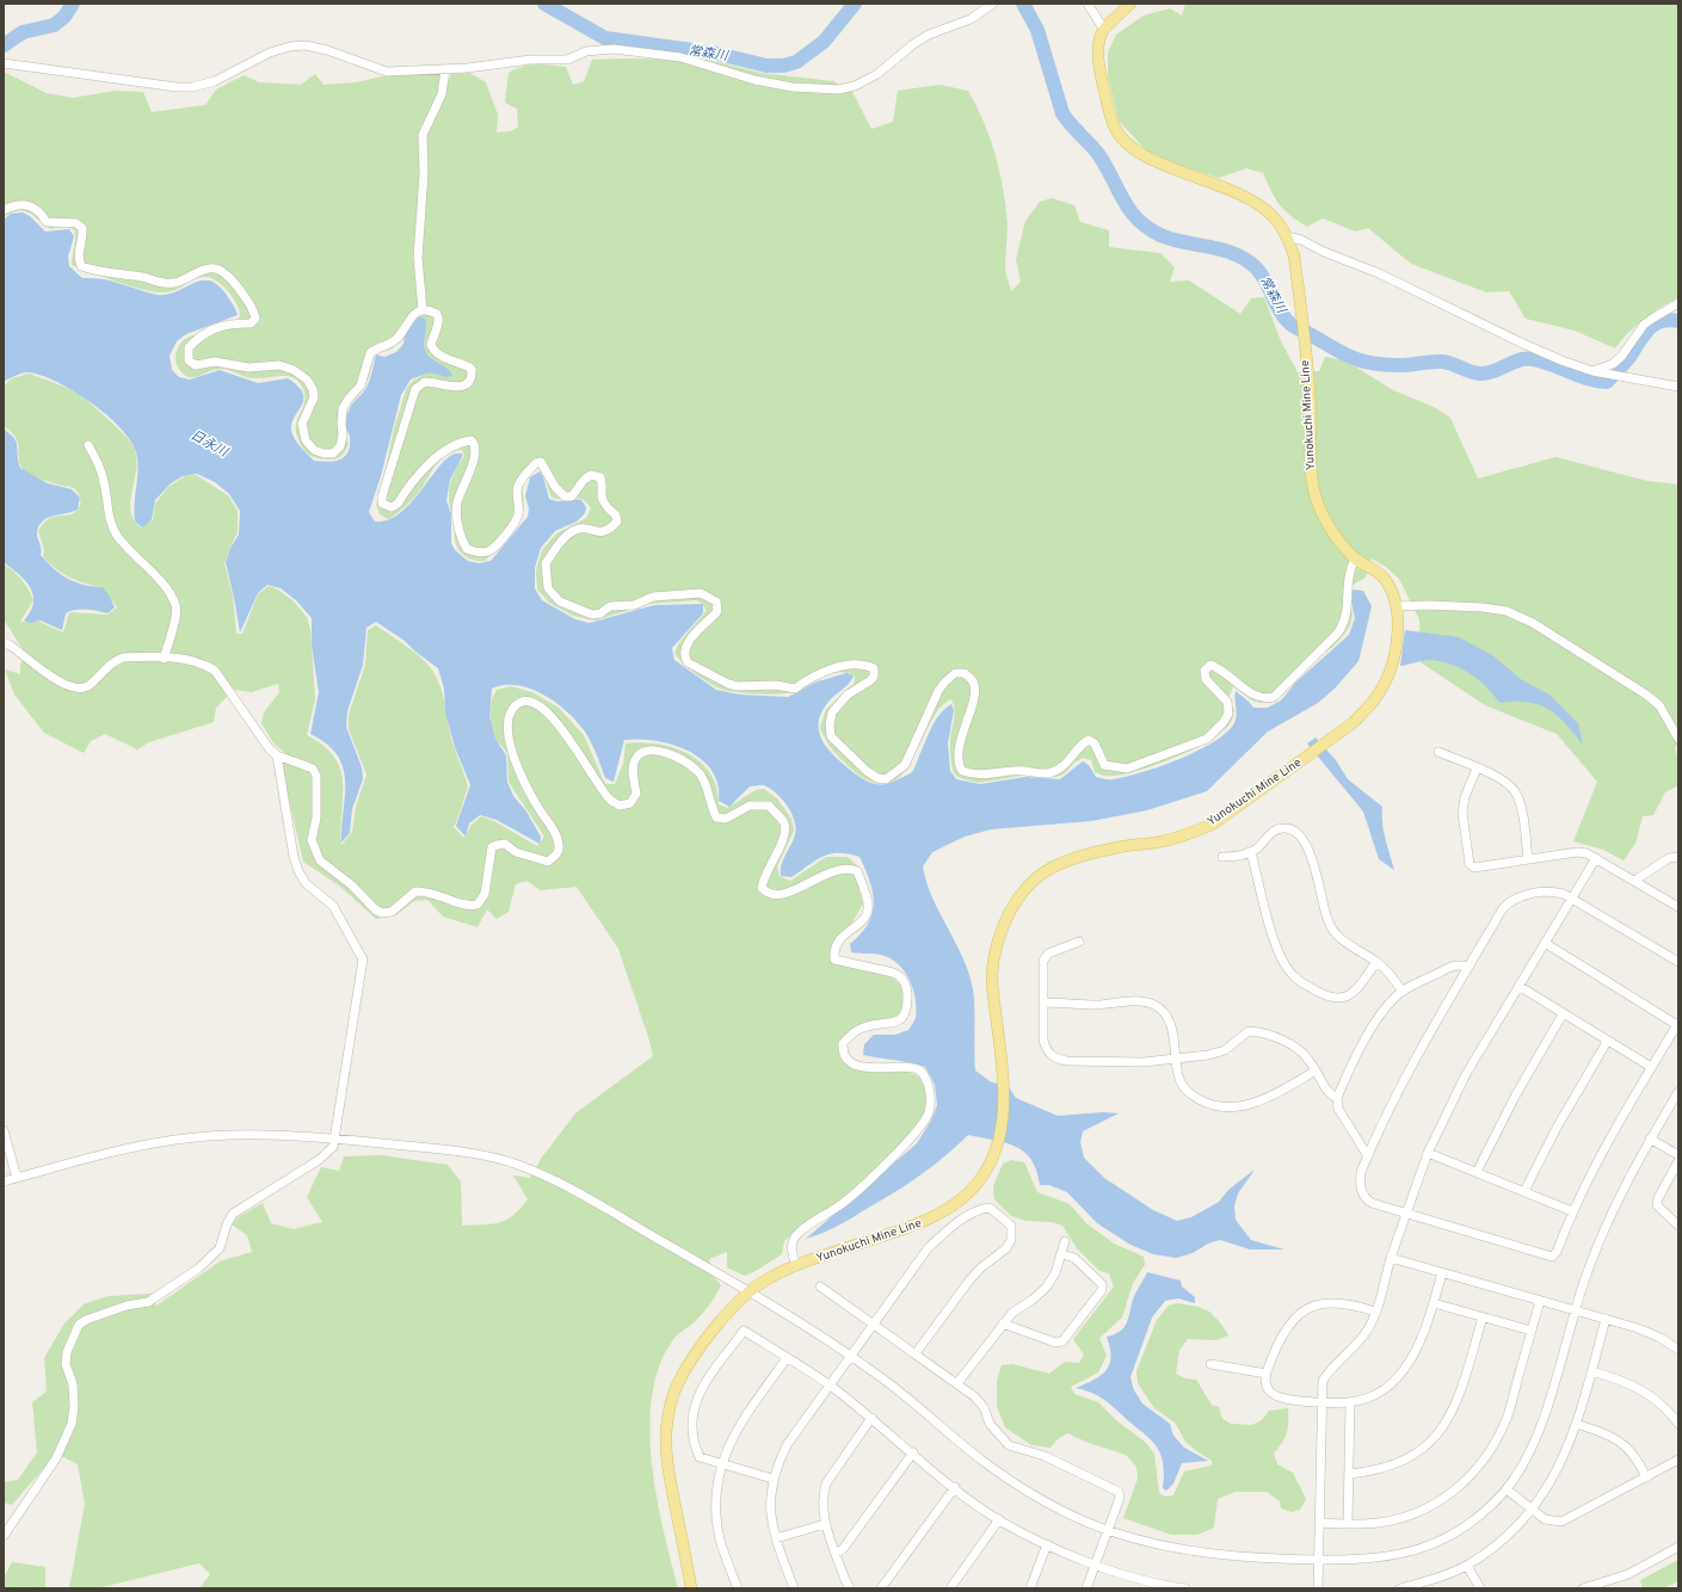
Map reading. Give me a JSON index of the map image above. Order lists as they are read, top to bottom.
{
  "streets": {
    "main road": ["Yunokuchi Mine Line"]
  },
  "water": ["常森川", "日永川"]
}
